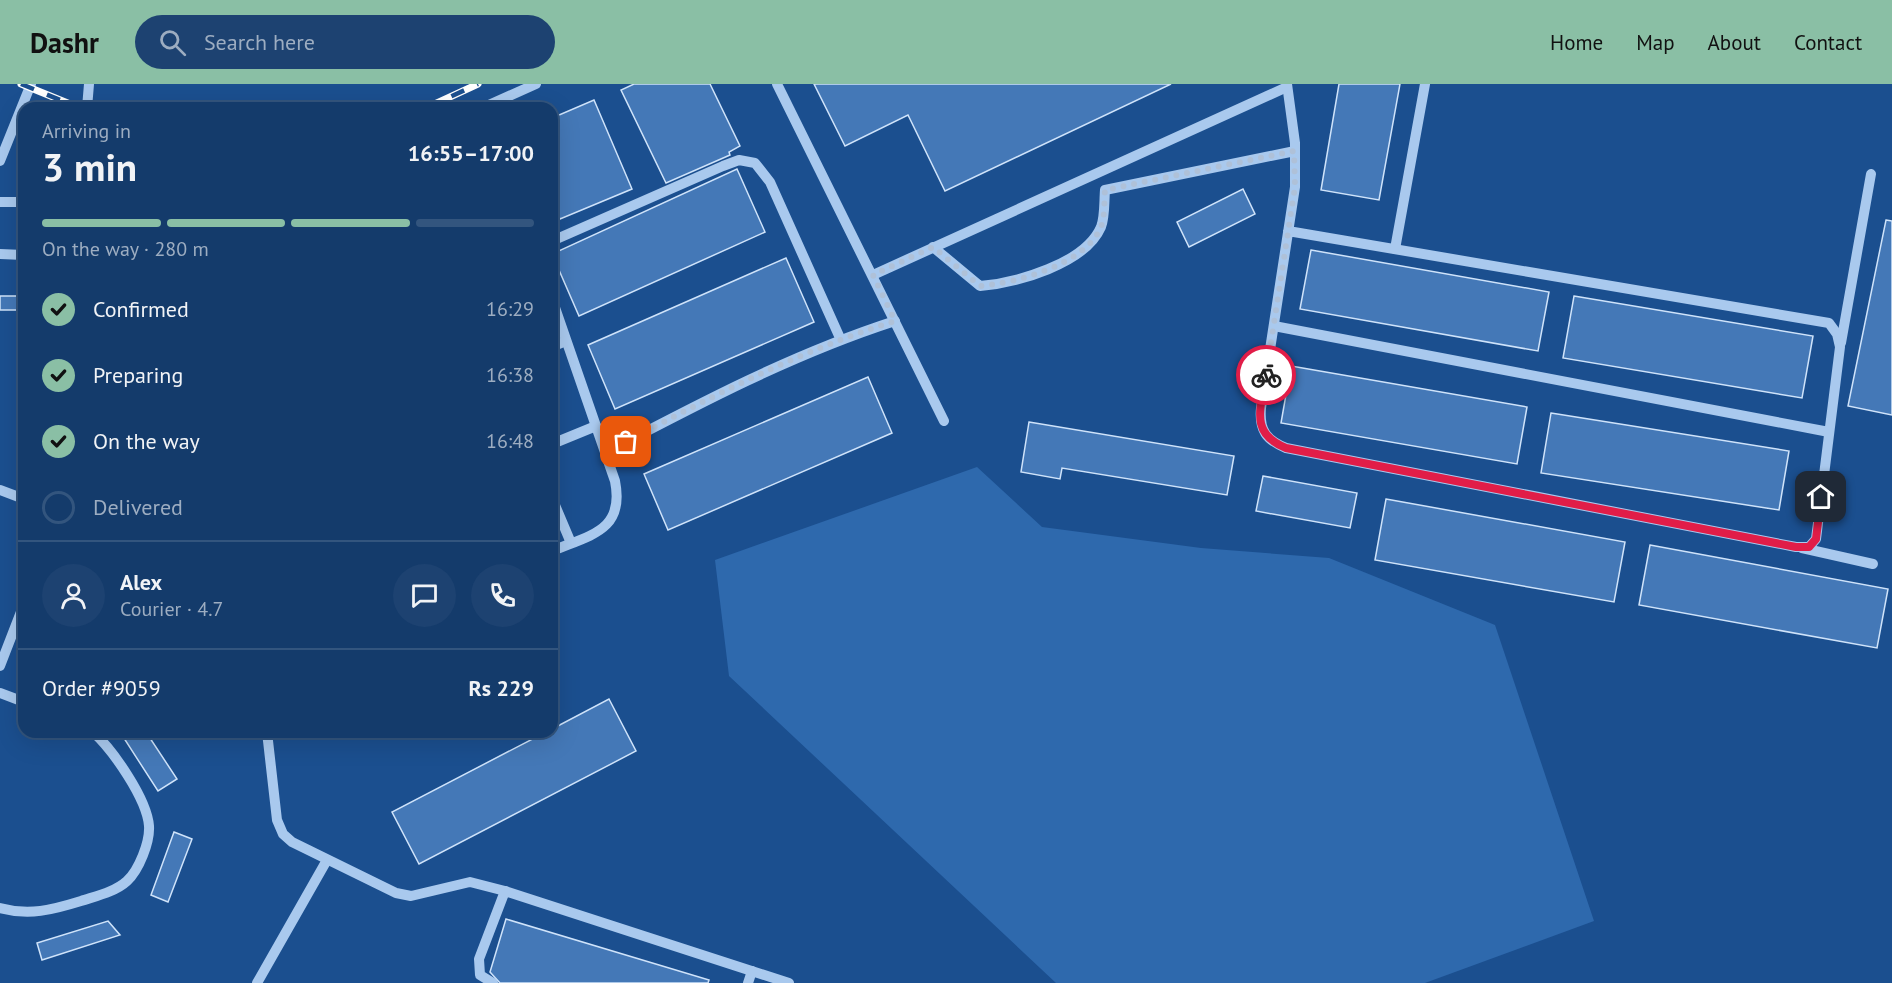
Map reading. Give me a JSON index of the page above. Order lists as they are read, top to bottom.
{
  "page": {
    "header": "Dashr",
    "search": "Search here",
    "nav": [
      "Home",
      "Map",
      "About",
      "Contact"
    ],
    "heading": ["3 min", "Arriving in", "16:55–17:00"],
    "panel": [
      "Alex",
      "Courier · 4.7",
      "Order #9059",
      "Rs 229"
    ],
    "bar": "On the way · 280 m",
    "list": [
      ["Confirmed", "16:29"],
      ["Preparing", "16:38"],
      ["On the way", "16:48"],
      "Delivered"
    ]
  }
}
